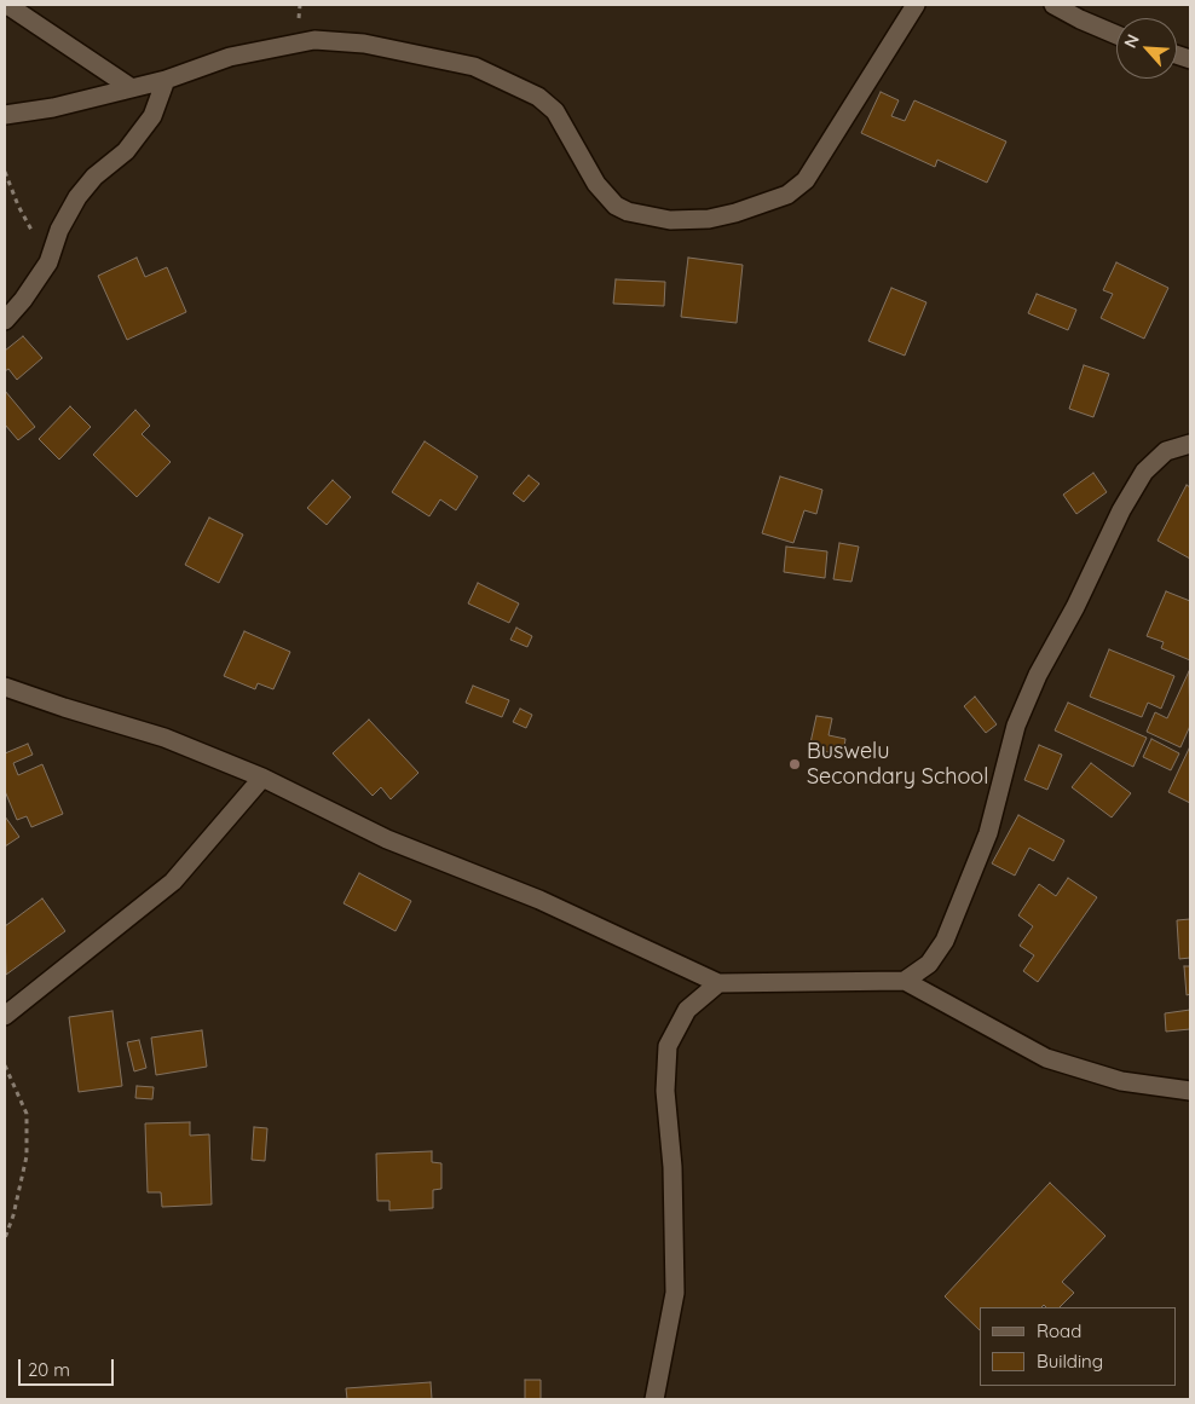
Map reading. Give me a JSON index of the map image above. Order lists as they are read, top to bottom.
{
  "places": ["Buswelu Secondary School"],
  "legend": ["Road", "Building"],
  "scale_bar": "20 m",
  "north": "top left"
}
